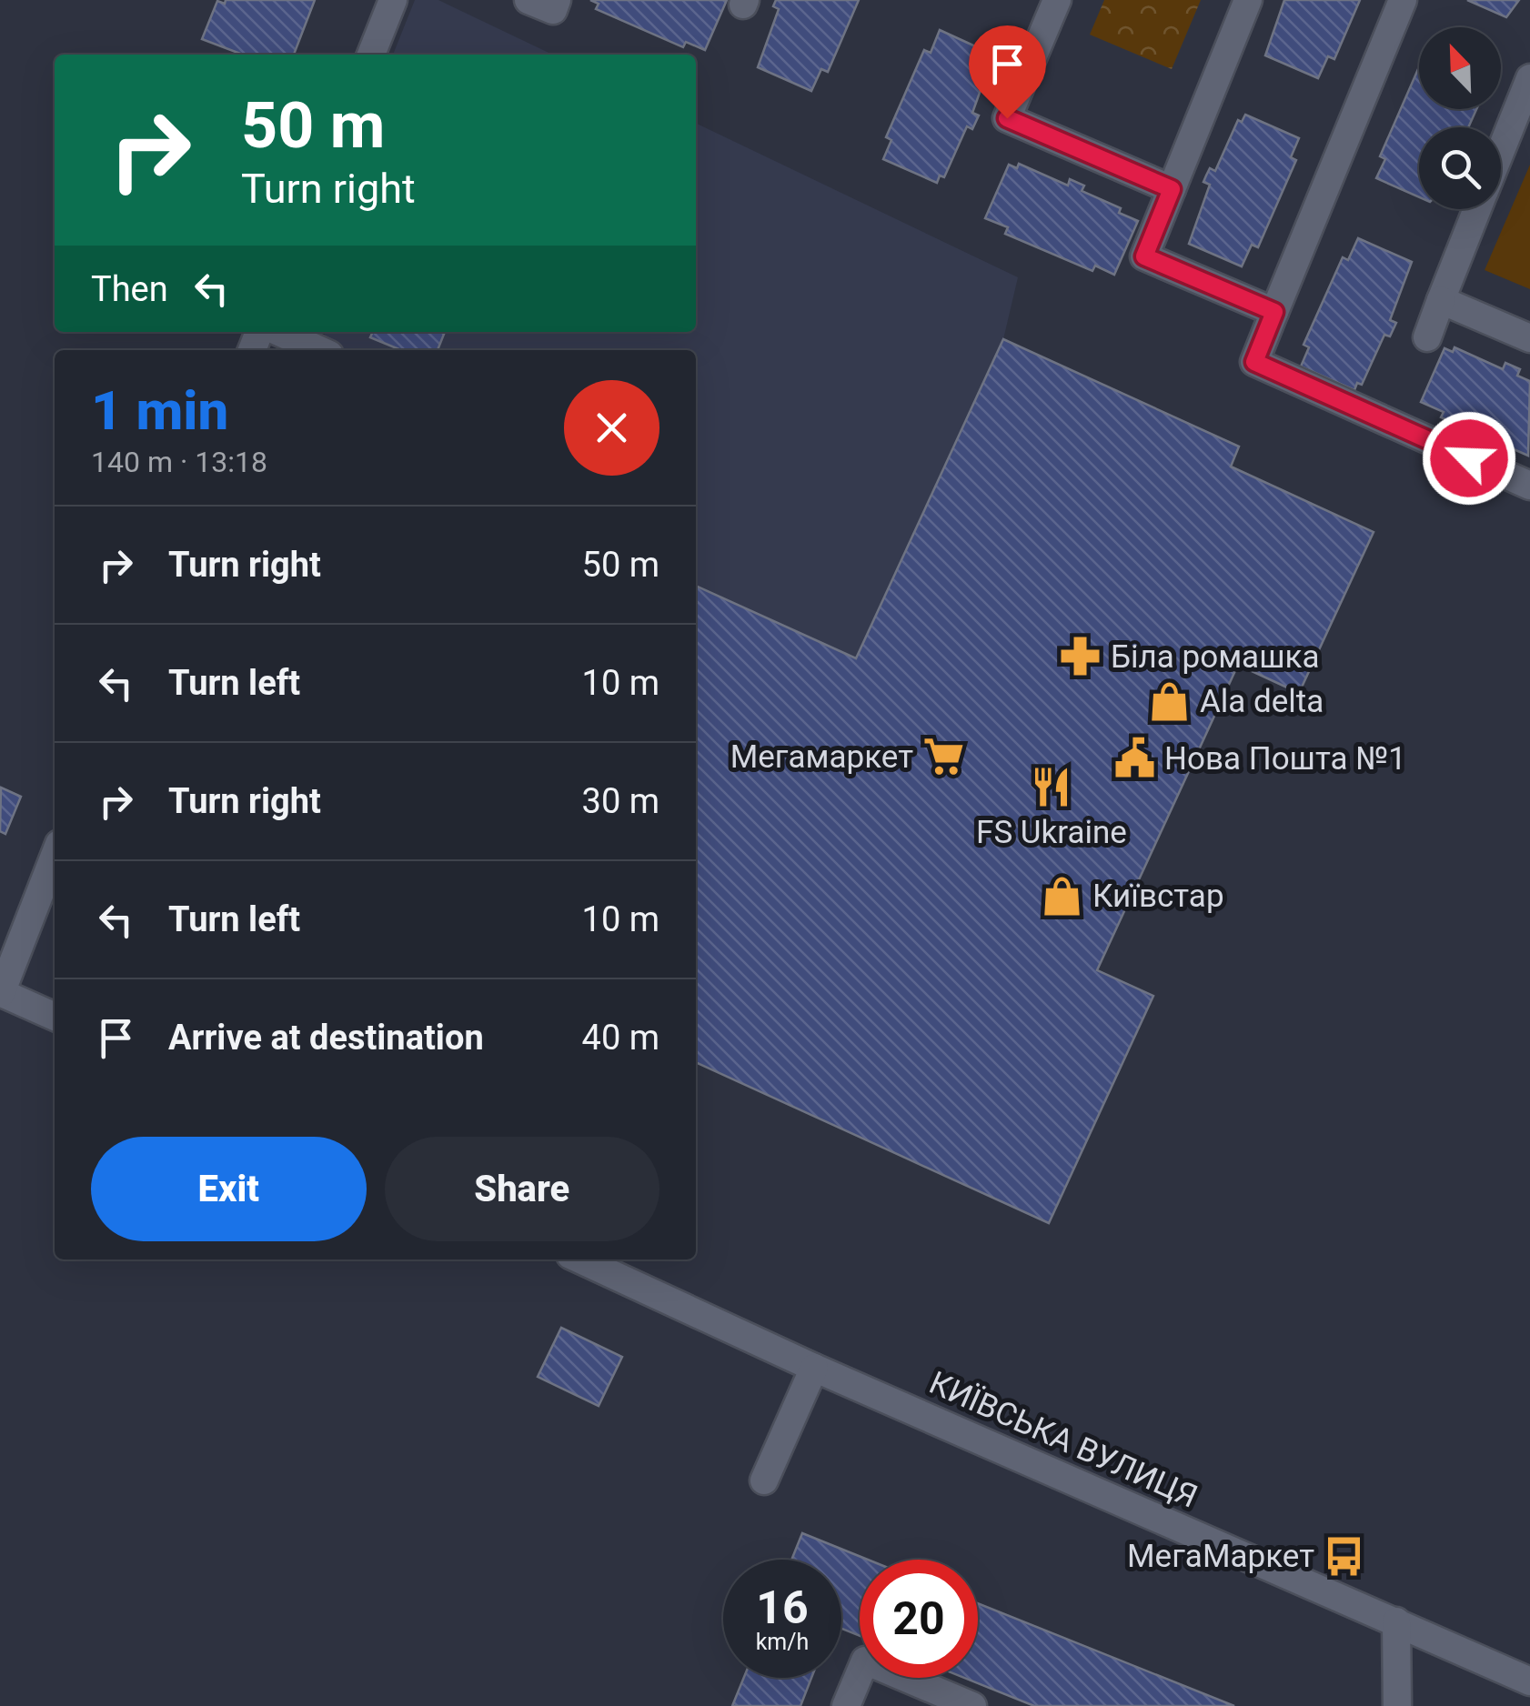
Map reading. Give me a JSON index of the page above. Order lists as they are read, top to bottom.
{
  "streets": {
    "street": ["КИЇВСЬКА ВУЛИЦЯ"]
  },
  "places": {
    "pharmacy": ["Біла ромашка"],
    "shop": ["Ala delta", "Київстар"],
    "supermarket": ["Мегамаркет"],
    "public building": ["Нова Пошта №1"],
    "restaurant": ["FS Ukraine"],
    "bus stop": ["МегаМаркет"]
  },
  "north": "top left",
  "page": {
    "turn": ["50 m", "Turn right"],
    "then": "Then",
    "heading": ["1 min", "140 m · 13:18"],
    "list": [
      {
        "name": "Turn right",
        "value": "50 m"
      },
      {
        "name": "Turn left",
        "value": "10 m"
      },
      {
        "name": "Turn right",
        "value": "30 m"
      },
      {
        "name": "Turn left",
        "value": "10 m"
      },
      {
        "name": "Arrive at destination",
        "value": "40 m"
      }
    ],
    "buttons": ["Exit", "Share"],
    "speed": "16 km/h",
    "limit": "20"
  }
}
